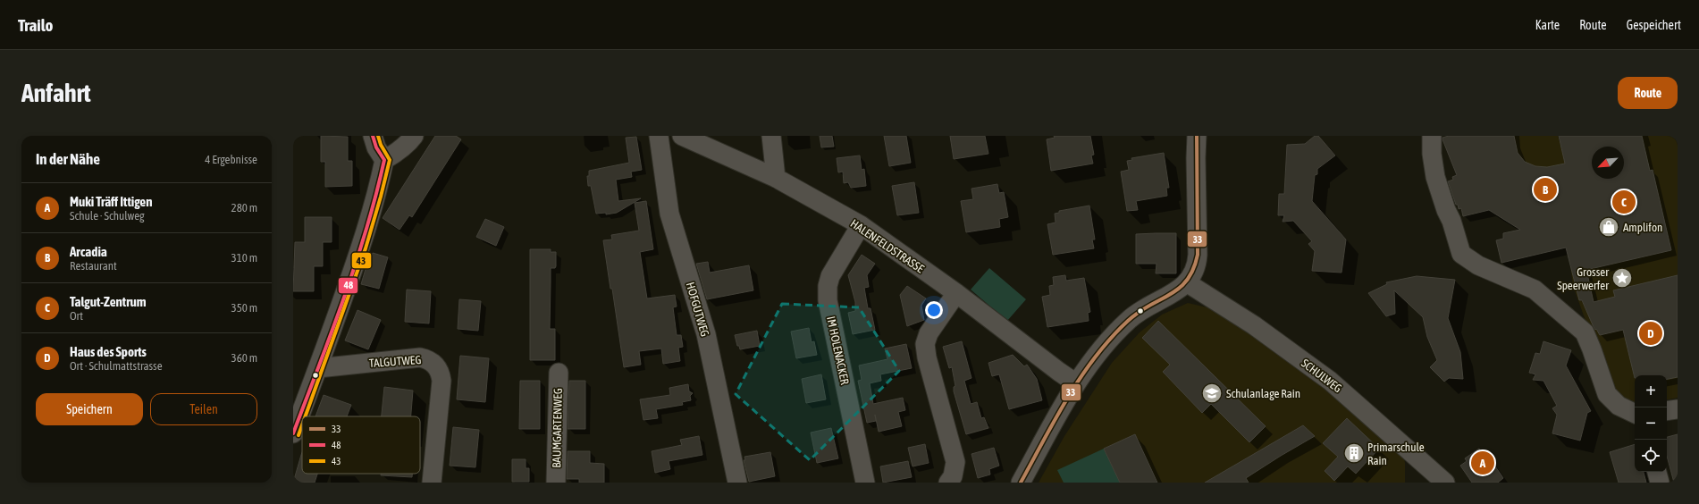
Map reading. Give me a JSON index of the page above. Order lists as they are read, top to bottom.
{
  "streets": {
    "street": [
      "HALENFELDSTRASSE",
      "HOFGUTWEG",
      "IM HOLENACKER",
      "TALGUTWEG",
      "SCHULWEG",
      "BAUMGARTENWEG"
    ]
  },
  "crossings": [
    ["HALENFELDSTRASSE", "IM HOLENACKER"]
  ],
  "places": {
    "shop": ["Amplifon"],
    "place": ["Grosser Speerwerfer"],
    "school or university": ["Schulanlage Rain"],
    "building": ["Primarschule Rain"]
  },
  "lines": ["transit line 33", "transit line 48", "transit line 43"],
  "legend": ["33", "48", "43"],
  "north": "bottom left",
  "page": {
    "header": "Trailo",
    "nav": ["Karte", "Route", "Gespeichert"],
    "buttons": [
      "Route",
      ["Speichern", "Teilen"]
    ],
    "title": "Anfahrt",
    "heading": ["In der Nähe", "4 Ergebnisse"],
    "pins": [
      "B",
      "C",
      "D",
      "A"
    ],
    "list": [
      {
        "mark": "A",
        "name": "Muki Träff Ittigen",
        "note": "Schule · Schulweg",
        "value": "280 m"
      },
      {
        "mark": "B",
        "name": "Arcadia",
        "note": "Restaurant",
        "value": "310 m"
      },
      {
        "mark": "C",
        "name": "Talgut-Zentrum",
        "note": "Ort",
        "value": "350 m"
      },
      {
        "mark": "D",
        "name": "Haus des Sports",
        "note": "Ort · Schulmattstrasse",
        "value": "360 m"
      }
    ],
    "map_buttons": ["+", "−"]
  }
}
